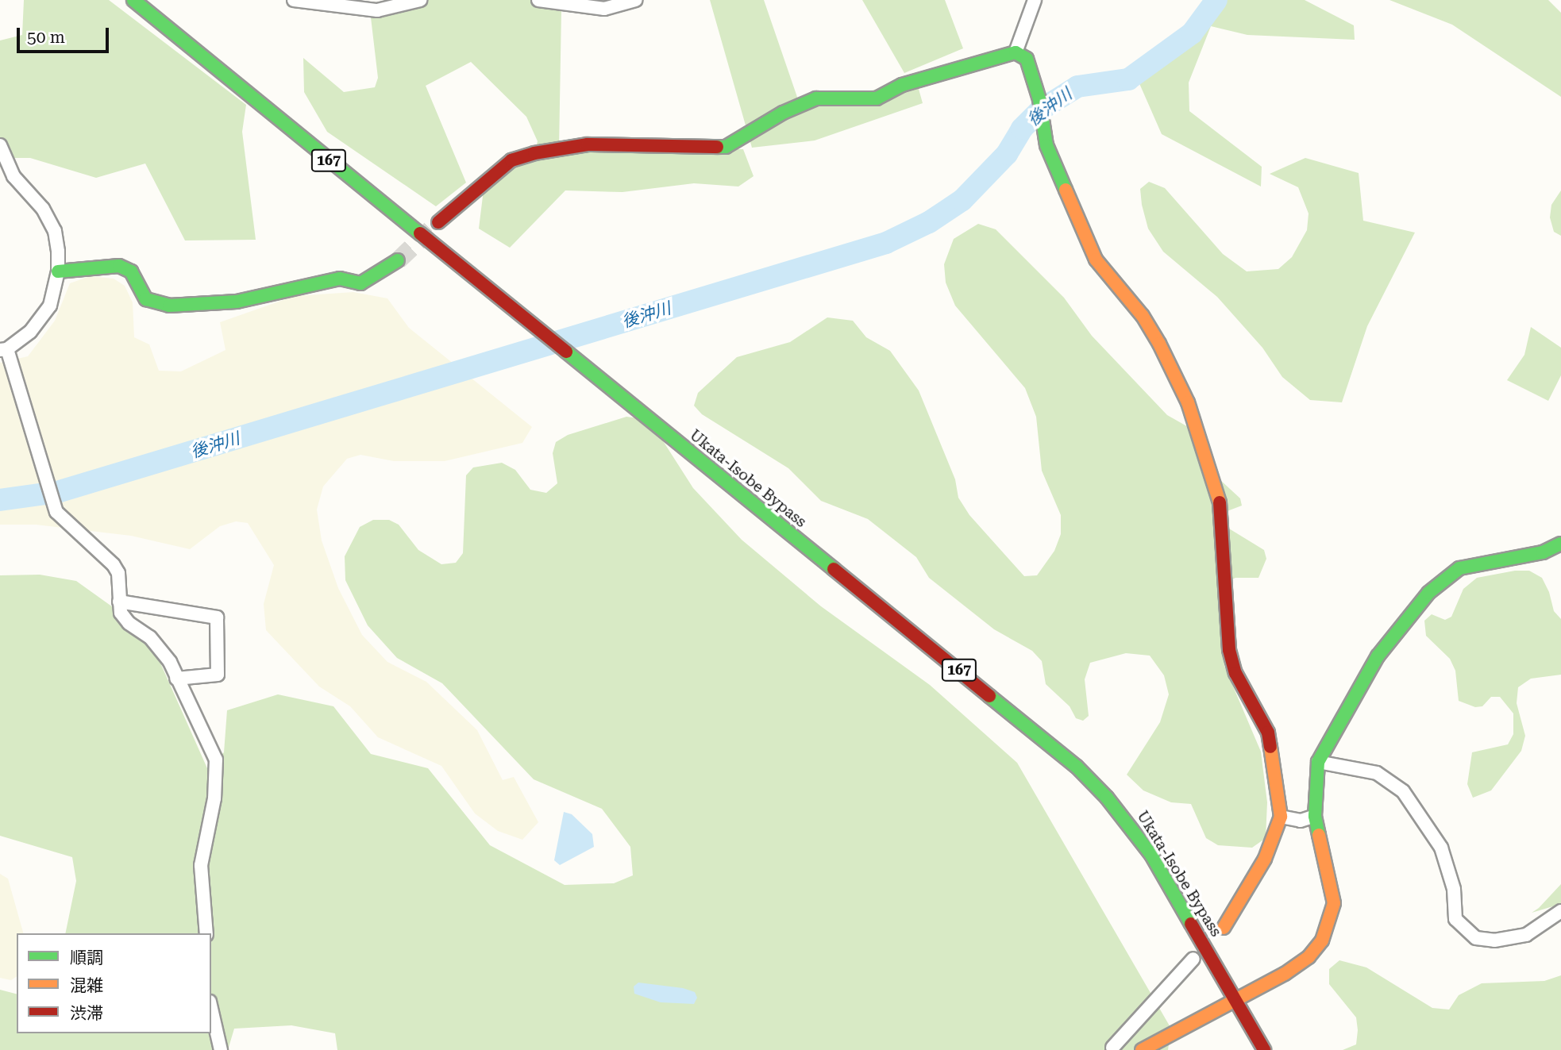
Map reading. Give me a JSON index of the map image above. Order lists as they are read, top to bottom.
{
  "streets": {
    "main road": ["167", "Ukata-Isobe Bypass"]
  },
  "water": ["後沖川"],
  "legend": ["順調", "混雑", "渋滞"],
  "scale_bar": "50 m"
}
